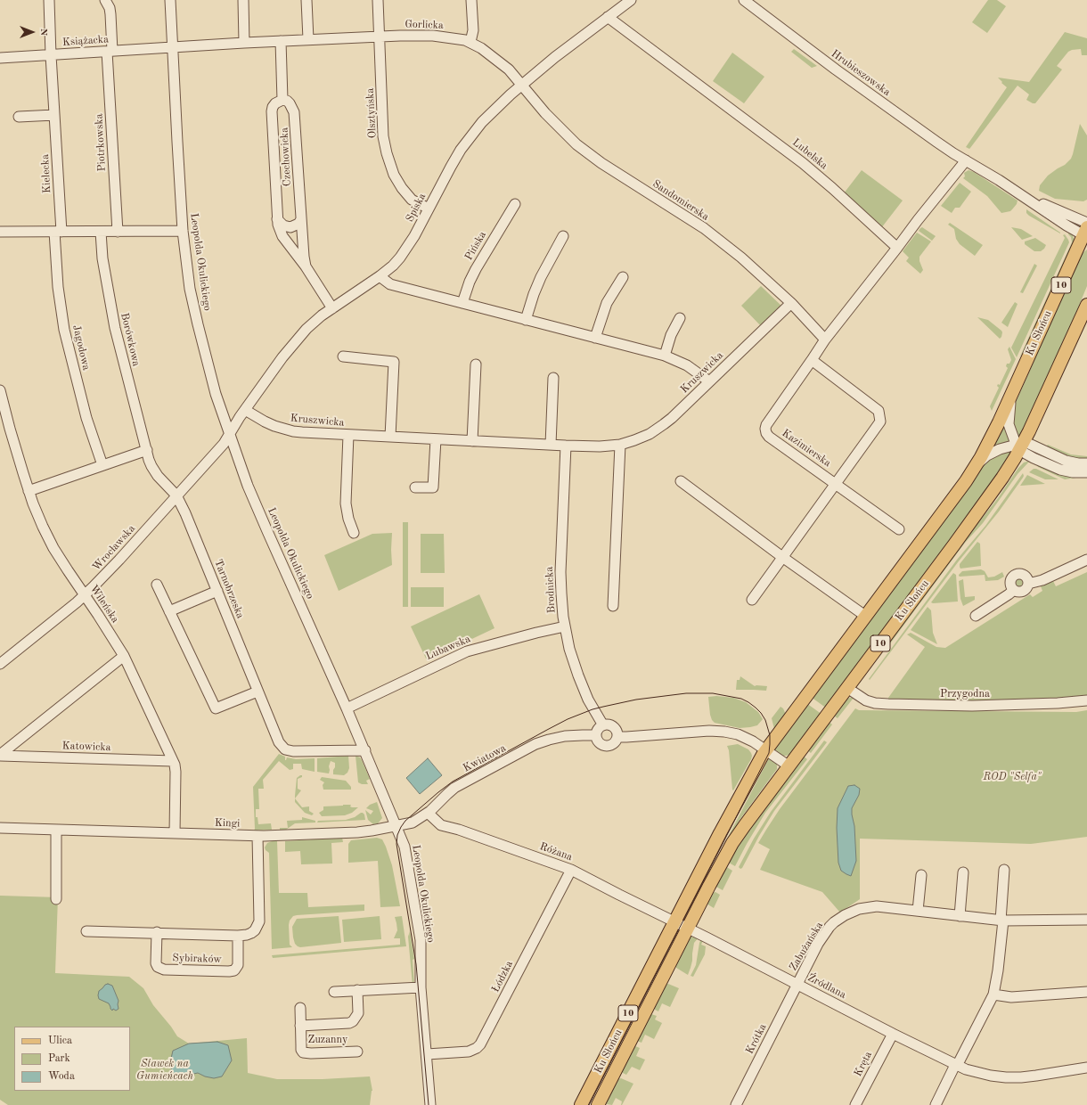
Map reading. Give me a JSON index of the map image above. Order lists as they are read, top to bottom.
{
  "streets": {
    "main road": ["10", "Ku Słońcu"],
    "street": [
      "Gorlicka",
      "Książacka",
      "Hrubieszowska",
      "Olsztyńska",
      "Piotrkowska",
      "Lubelska",
      "Czechowicka",
      "Kielecka",
      "Sandomierska",
      "Spiska",
      "Pińska",
      "Leopolda Okulickiego",
      "Borówkowa",
      "Jagodowa",
      "Kruszwicka",
      "Kazimierska",
      "Wrocławska",
      "Tarnobrzeska",
      "Brodnicka",
      "Wileńska",
      "Lubawska",
      "Przygodna",
      "Katowicka",
      "Kwiatowa",
      "Kingi",
      "Różana",
      "Zabużańska",
      "Sybiraków",
      "Łódzka",
      "Źródlana",
      "Krótka",
      "Zuzanny",
      "Kręta"
    ]
  },
  "crossings": [
    ["Gorlicka", "Książacka"],
    ["Gorlicka", "Olsztyńska"],
    ["Gorlicka", "Sandomierska"],
    ["Gorlicka", "Spiska"],
    ["Gorlicka", "Leopolda Okulickiego"],
    ["Książacka", "Piotrkowska"],
    ["Książacka", "Kielecka"],
    ["Książacka", "Leopolda Okulickiego"],
    ["Hrubieszowska", "Ku Słońcu"],
    ["Olsztyńska", "Spiska"],
    ["Lubelska", "Spiska"],
    ["Czechowicka", "Spiska"],
    ["Kielecka", "Jagodowa"],
    ["Sandomierska", "Spiska"],
    ["Sandomierska", "Kruszwicka"],
    ["Sandomierska", "Kazimierska"],
    ["Spiska", "Leopolda Okulickiego"],
    ["Spiska", "Kruszwicka"],
    ["Spiska", "Wrocławska"],
    ["Leopolda Okulickiego", "Wrocławska"],
    ["Leopolda Okulickiego", "Tarnobrzeska"],
    ["Leopolda Okulickiego", "Lubawska"],
    ["Leopolda Okulickiego", "Kwiatowa"],
    ["Leopolda Okulickiego", "Kingi"],
    ["Leopolda Okulickiego", "Łódzka"],
    ["Ku Słońcu", "Przygodna"],
    ["Ku Słońcu", "Różana"],
    ["Ku Słońcu", "Źródlana"],
    ["Borówkowa", "Wrocławska"],
    ["Borówkowa", "Tarnobrzeska"],
    ["Kruszwicka", "Brodnicka"],
    ["Wrocławska", "Tarnobrzeska"],
    ["Wrocławska", "Wileńska"],
    ["Brodnicka", "Lubawska"],
    ["Brodnicka", "Kwiatowa"],
    ["Wileńska", "Katowicka"],
    ["Wileńska", "Kingi"],
    ["Kwiatowa", "Kingi"],
    ["Kwiatowa", "Różana"],
    ["Różana", "Łódzka"],
    ["Zabużańska", "Źródlana"],
    ["Zabużańska", "Krótka"],
    ["Źródlana", "Krótka"],
    ["Źródlana", "Kręta"]
  ],
  "parks": ["ROD \"Selfa\"", "Stawek na Gumieńcach"],
  "legend": ["Ulica", "Park", "Woda"],
  "north": "right"
}
